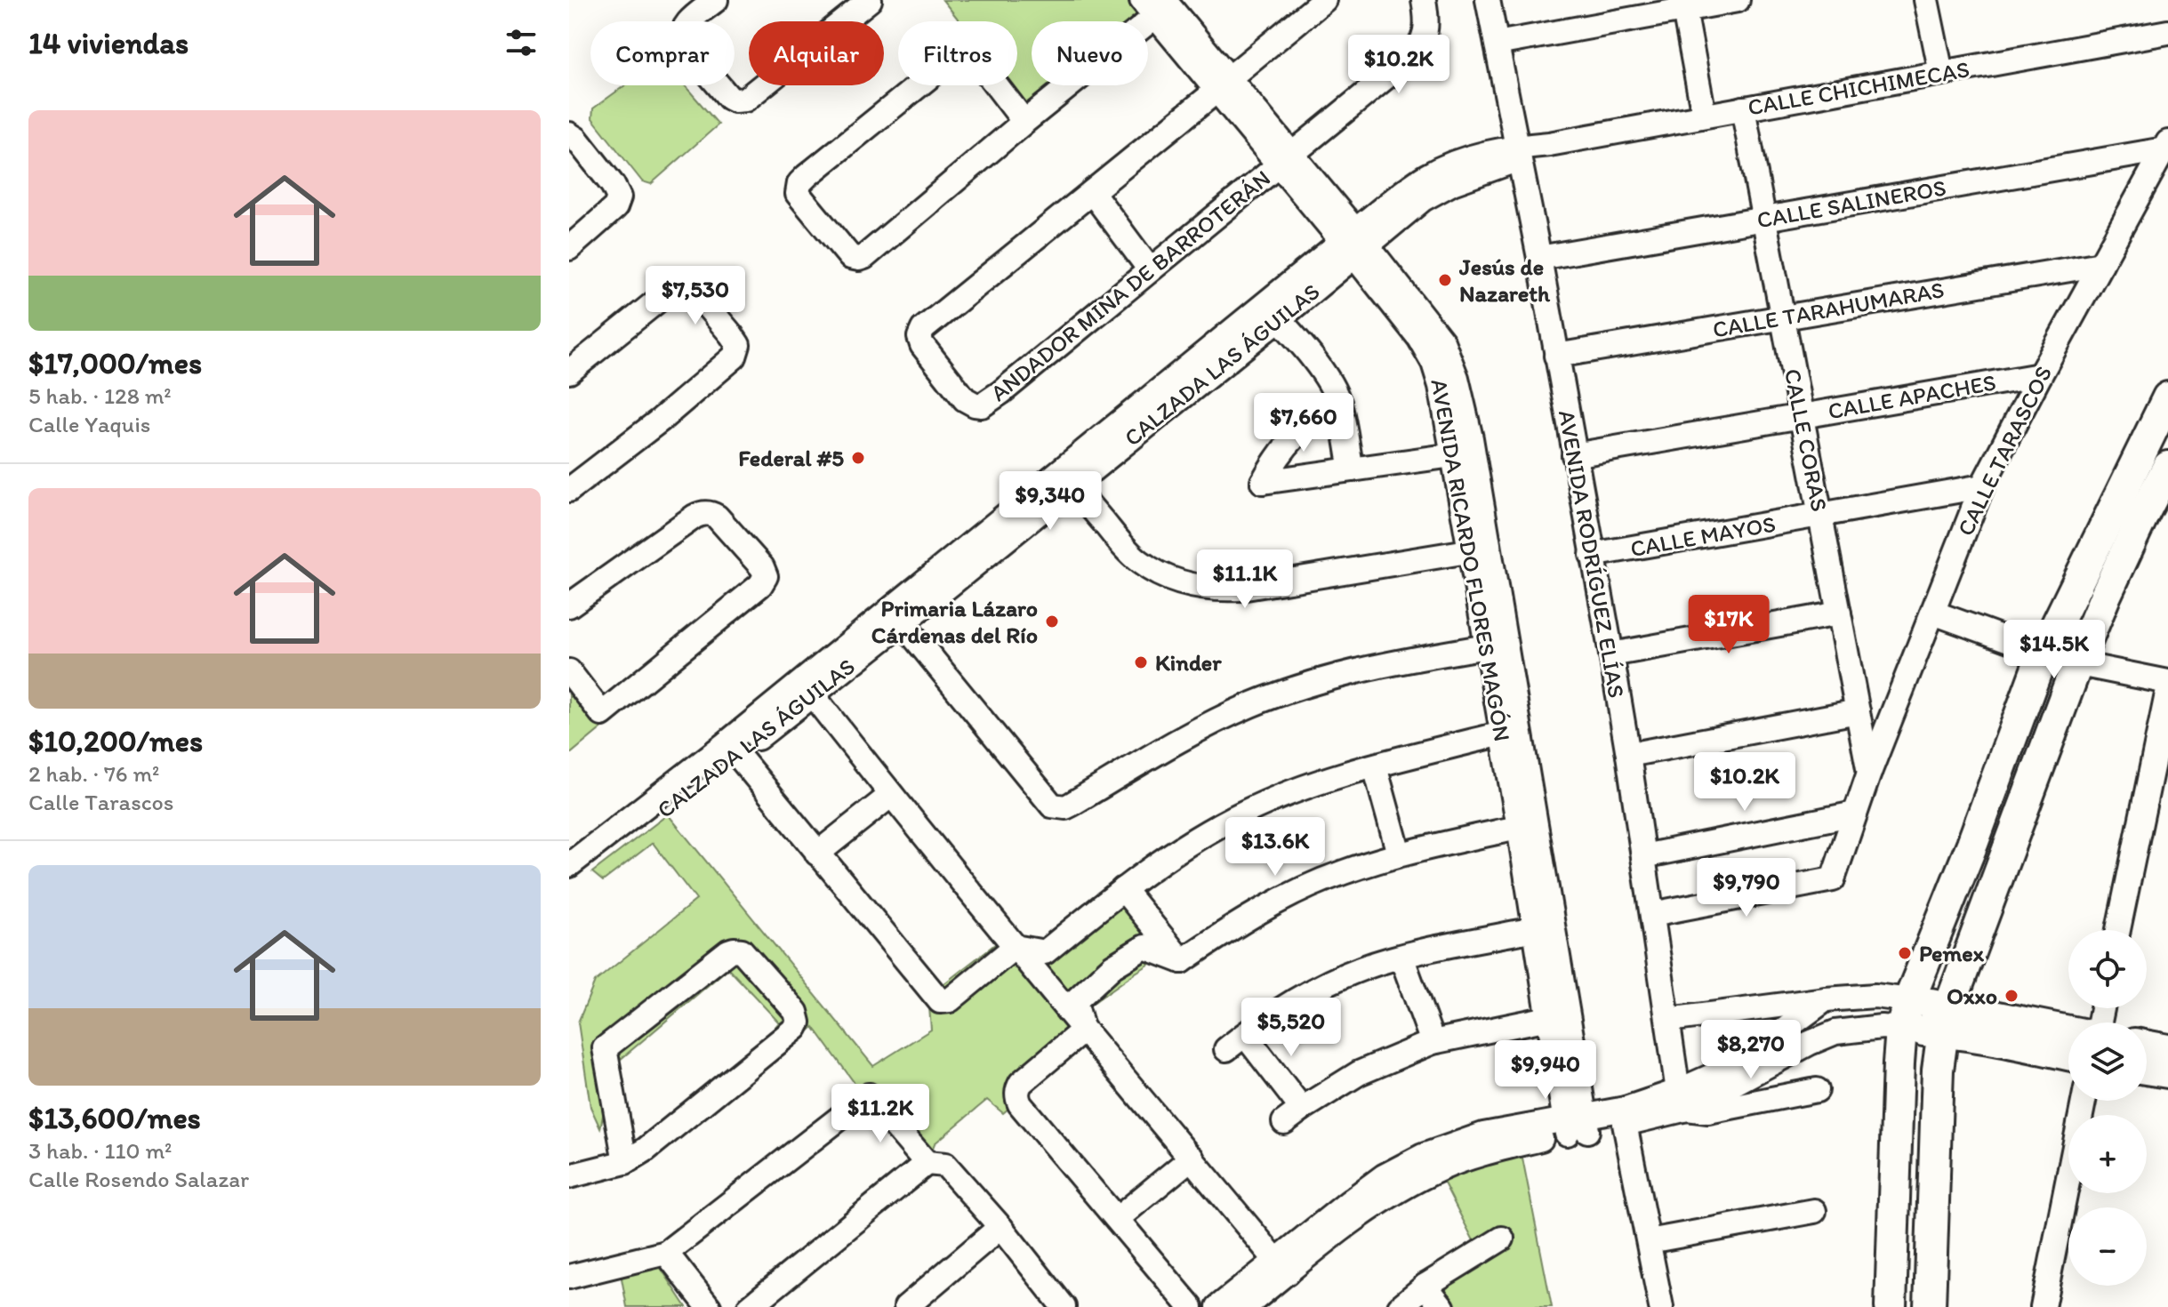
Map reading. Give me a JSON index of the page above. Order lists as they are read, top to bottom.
{
  "streets": {
    "street": [
      "CALLE CHICHIMECAS",
      "CALLE SALINEROS",
      "ANDADOR MINA DE BARROTERÁN",
      "CALLE TARAHUMARAS",
      "CALZADA LAS ÁGUILAS",
      "CALLE APACHES",
      "CALLE CORAS",
      "CALLE TARASCOS",
      "CALLE MAYOS",
      "AVENIDA RODRÍGUEZ ELÍAS",
      "AVENIDA RICARDO FLORES MAGÓN"
    ]
  },
  "crossings": [
    ["CALLE CHICHIMECAS", "CALZADA LAS ÁGUILAS"],
    ["CALLE CHICHIMECAS", "CALLE CORAS"],
    ["CALLE CHICHIMECAS", "AVENIDA RODRÍGUEZ ELÍAS"],
    ["CALLE SALINEROS", "CALLE CORAS"],
    ["CALLE SALINEROS", "CALLE TARASCOS"],
    ["CALLE SALINEROS", "AVENIDA RODRÍGUEZ ELÍAS"],
    ["ANDADOR MINA DE BARROTERÁN", "AVENIDA RICARDO FLORES MAGÓN"],
    ["CALLE TARAHUMARAS", "CALLE CORAS"],
    ["CALLE TARAHUMARAS", "CALLE TARASCOS"],
    ["CALLE TARAHUMARAS", "AVENIDA RODRÍGUEZ ELÍAS"],
    ["CALZADA LAS ÁGUILAS", "AVENIDA RODRÍGUEZ ELÍAS"],
    ["CALZADA LAS ÁGUILAS", "AVENIDA RICARDO FLORES MAGÓN"],
    ["CALLE APACHES", "CALLE CORAS"],
    ["CALLE APACHES", "CALLE TARASCOS"],
    ["CALLE APACHES", "AVENIDA RODRÍGUEZ ELÍAS"],
    ["CALLE CORAS", "CALLE TARASCOS"],
    ["CALLE CORAS", "CALLE MAYOS"],
    ["CALLE TARASCOS", "CALLE MAYOS"],
    ["CALLE TARASCOS", "AVENIDA RODRÍGUEZ ELÍAS"],
    ["CALLE MAYOS", "AVENIDA RODRÍGUEZ ELÍAS"]
  ],
  "places": [
    "Jesús de Nazareth",
    "Federal #5",
    "Primaria Lázaro Cárdenas del Río",
    "Kinder",
    "Pemex",
    "Oxxo"
  ],
  "page": {
    "heading": "14 viviendas",
    "chip": [
      "Comprar",
      "Alquilar",
      "Filtros",
      "Nuevo"
    ],
    "price": [
      "$10.2K",
      "$7,530",
      "$7,660",
      "$9,340",
      "$11.1K",
      "$17K",
      "$14.5K",
      "$10.2K",
      "$13.6K",
      "$9,790",
      "$5,520",
      "$8,270",
      "$9,940",
      "$11.2K"
    ],
    "list": [
      {
        "name": "$17,000/mes",
        "note": "5 hab. · 128 m² · Calle Yaquis"
      },
      {
        "name": "$10,200/mes",
        "note": "2 hab. · 76 m² · Calle Tarascos"
      },
      {
        "name": "$13,600/mes",
        "note": "3 hab. · 110 m² · Calle Rosendo Salazar"
      }
    ],
    "map_buttons": ["+", "−"]
  }
}
